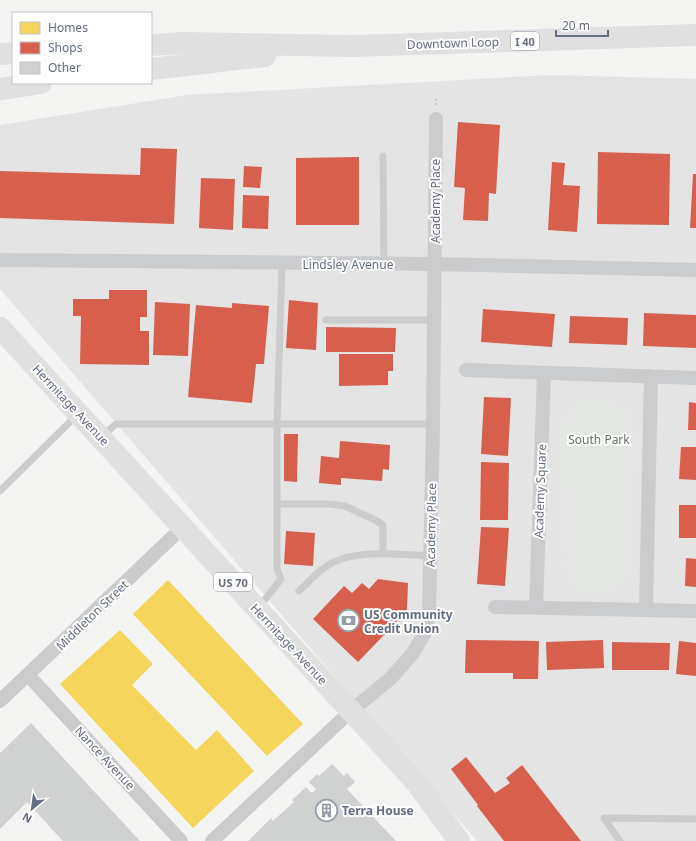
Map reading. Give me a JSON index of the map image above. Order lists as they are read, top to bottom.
{
  "streets": {
    "main road": [
      "I 40",
      "Downtown Loop",
      "Hermitage Avenue",
      "US 70"
    ],
    "street": [
      "Academy Place",
      "Lindsley Avenue",
      "Academy Square",
      "Middleton Street",
      "Nance Avenue"
    ]
  },
  "crossings": [
    ["I 40", "Downtown Loop"],
    ["Academy Place", "Lindsley Avenue"],
    ["Academy Place", "Hermitage Avenue"],
    ["Hermitage Avenue", "Middleton Street"],
    ["Middleton Street", "Nance Avenue"]
  ],
  "parks": ["South Park"],
  "places": {
    "bank": ["US Community Credit Union"],
    "building": ["Terra House"]
  },
  "legend": ["Homes", "Shops", "Other"],
  "scale_bar": "20 m",
  "north": "bottom left"
}
